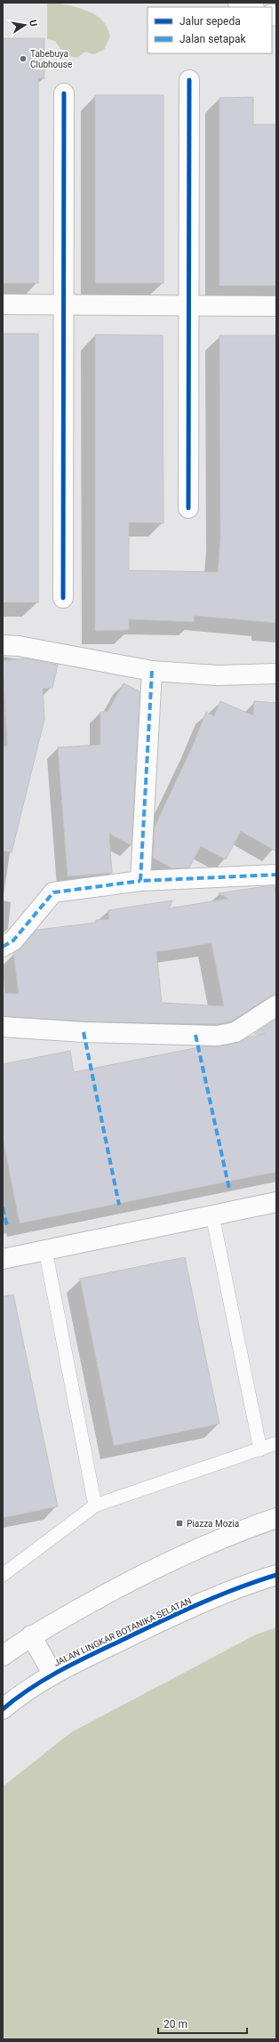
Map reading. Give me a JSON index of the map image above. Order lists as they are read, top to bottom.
{
  "streets": {
    "street": ["JALAN LINGKAR BOTANIKA SELATAN"]
  },
  "places": {
    "other": ["Tabebuya Clubhouse"],
    "transit": ["Piazza Mozia"]
  },
  "legend": ["Jalur sepeda", "Jalan setapak"],
  "scale_bar": "20 m",
  "north": "right"
}
